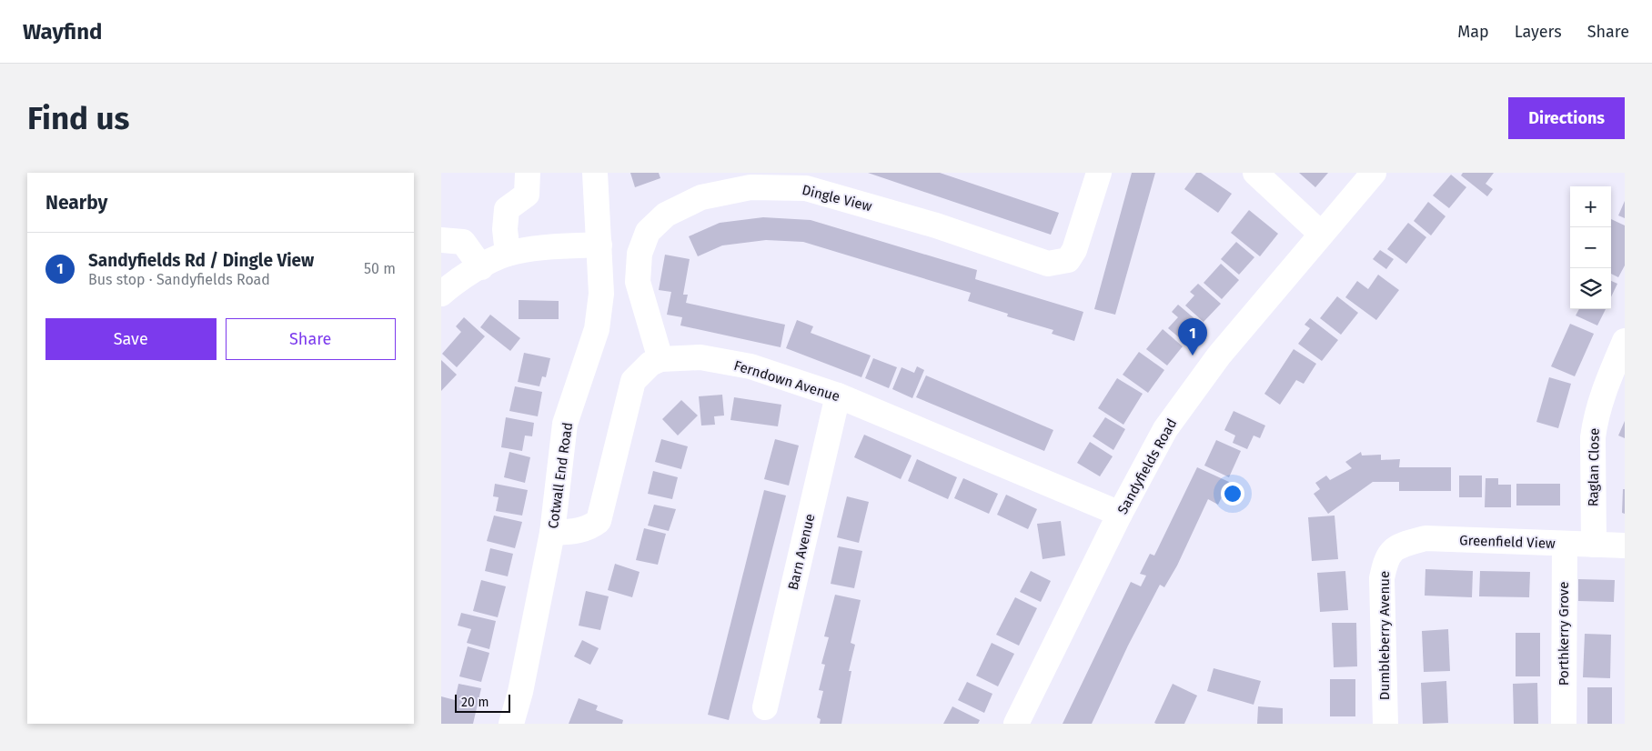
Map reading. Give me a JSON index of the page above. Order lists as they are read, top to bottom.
{
  "streets": {
    "street": [
      "Dingle View",
      "Ferndown Avenue",
      "Sandyfields Road",
      "Raglan Close",
      "Cotwall End Road",
      "Greenfield View",
      "Barn Avenue",
      "Porthkerry Grove",
      "Dumbleberry Avenue"
    ]
  },
  "crossings": [
    ["Dingle View", "Ferndown Avenue"],
    ["Ferndown Avenue", "Sandyfields Road"],
    ["Ferndown Avenue", "Barn Avenue"],
    ["Raglan Close", "Greenfield View"],
    ["Greenfield View", "Porthkerry Grove"],
    ["Greenfield View", "Dumbleberry Avenue"]
  ],
  "scale_bar": "20 m",
  "page": {
    "header": "Wayfind",
    "nav": ["Map", "Layers", "Share"],
    "buttons": [
      "Directions",
      ["Save", "Share"]
    ],
    "title": "Find us",
    "heading": "Nearby",
    "map_buttons": ["+", "−"],
    "list": [
      {
        "mark": "1",
        "name": "Sandyfields Rd / Dingle View",
        "note": "Bus stop · Sandyfields Road",
        "value": "50 m"
      }
    ],
    "pins": "1",
    "scale": "20 m"
  }
}
